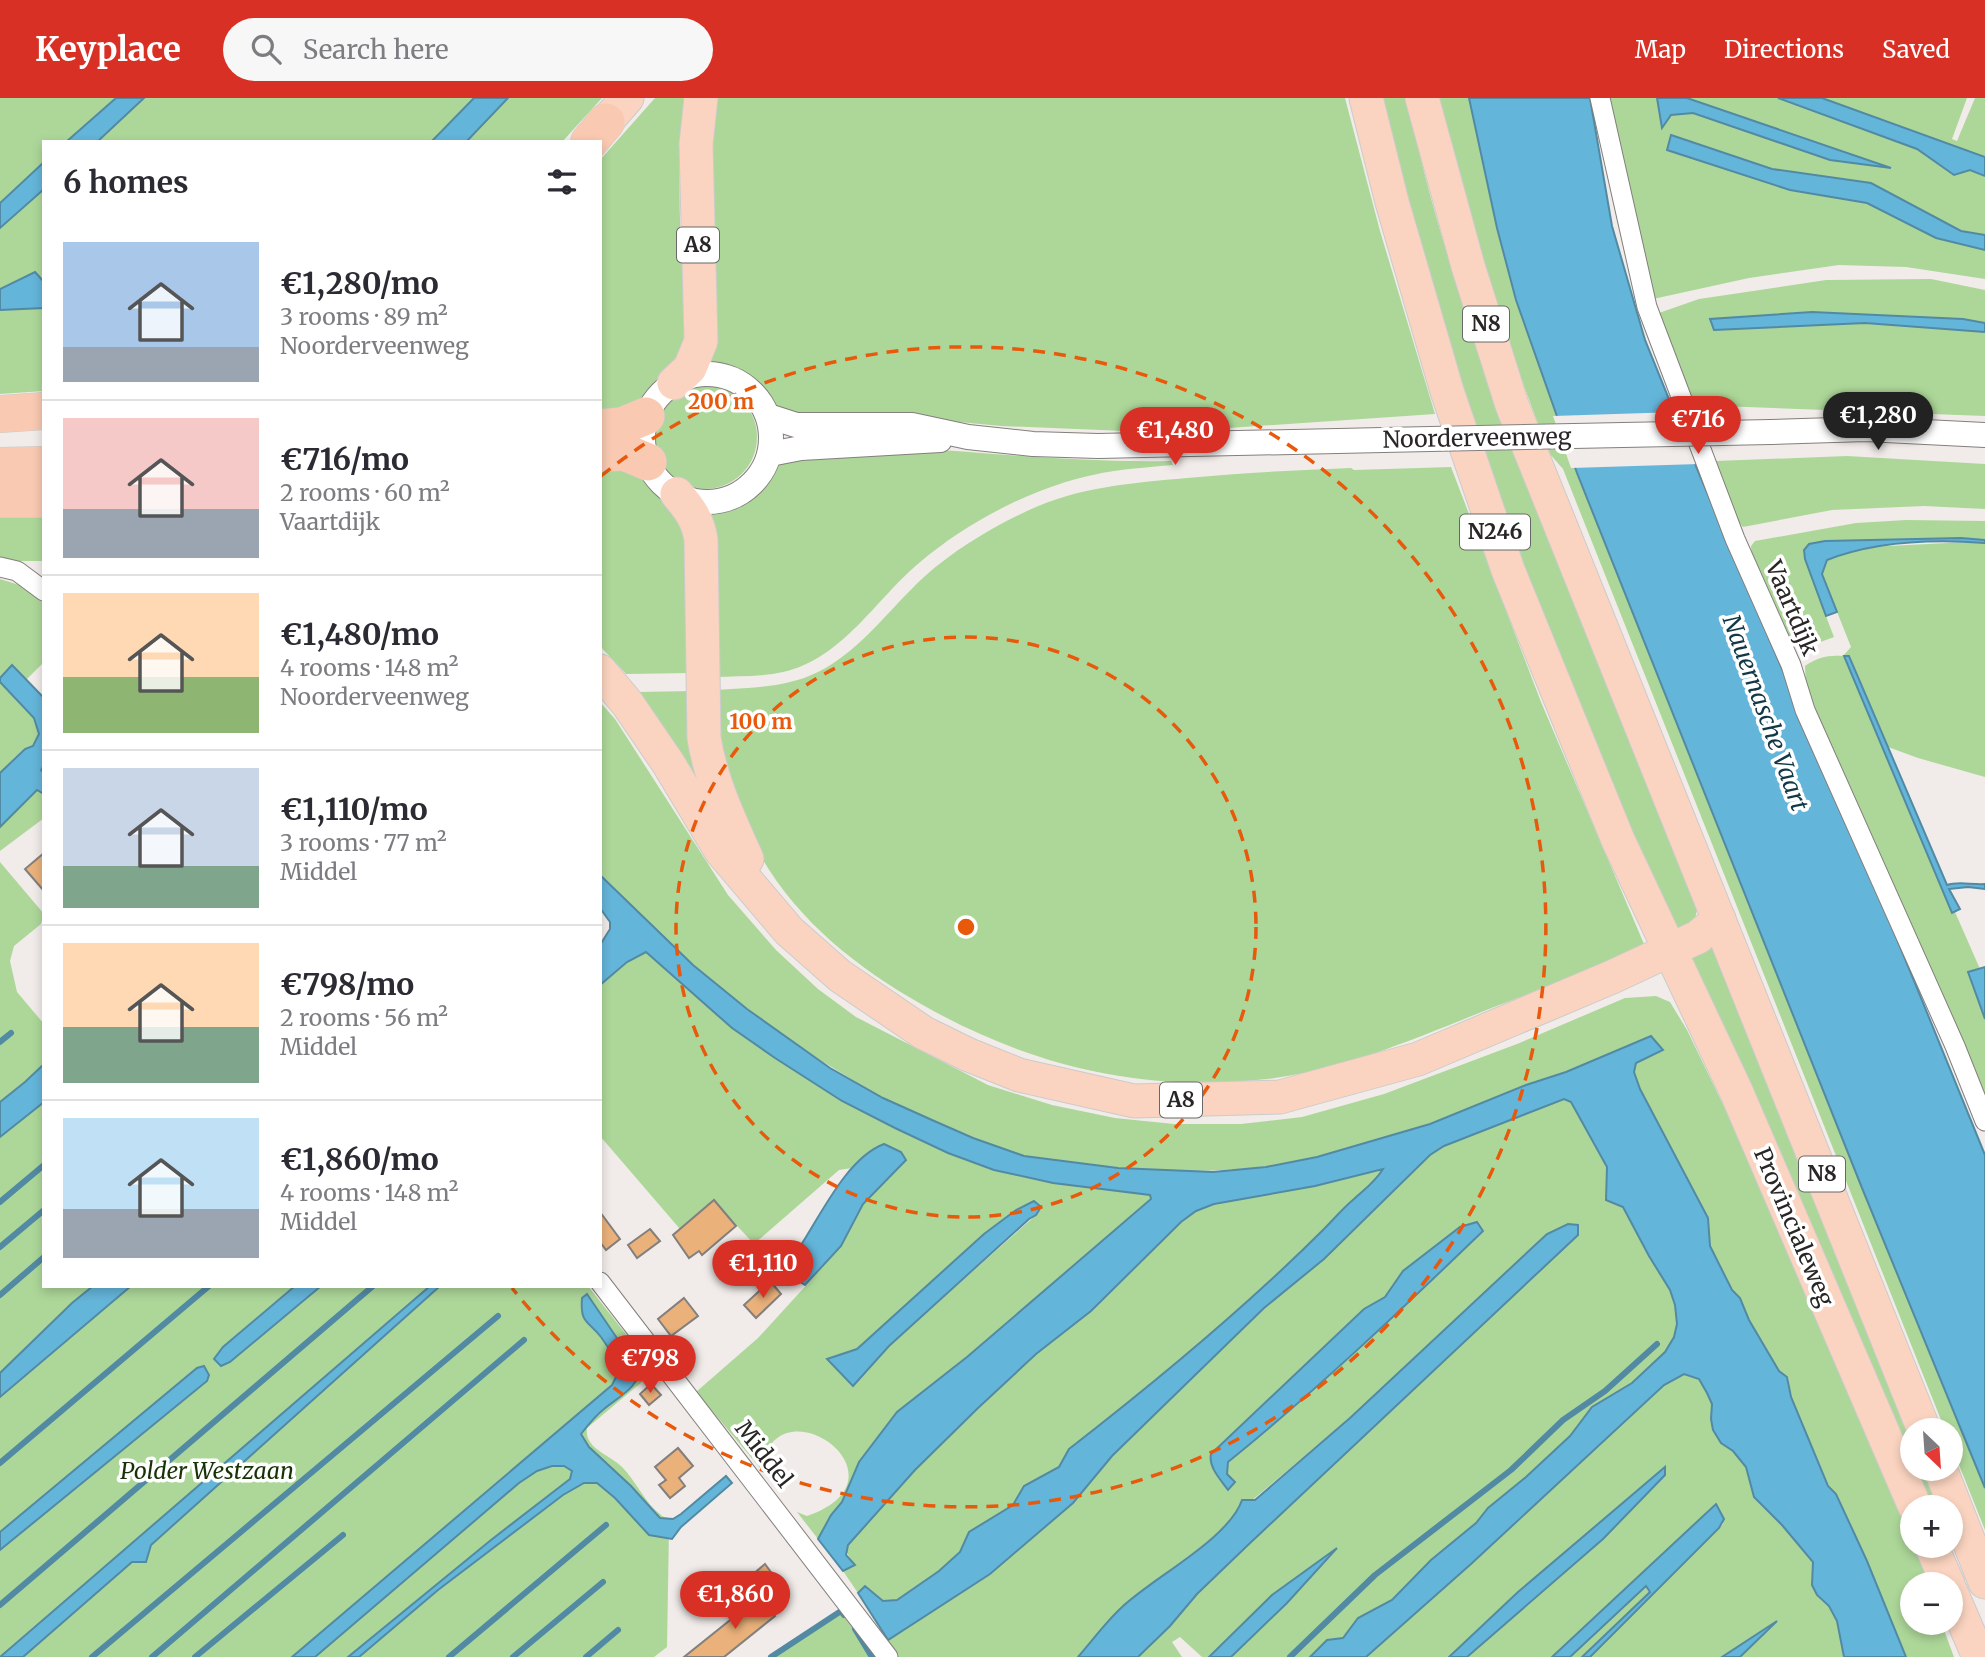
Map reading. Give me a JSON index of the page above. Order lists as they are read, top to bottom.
{
  "streets": {
    "highway": [
      "A8",
      "N8",
      "N246",
      "Provincialeweg"
    ],
    "street": ["Noorderveenweg", "Vaartdijk", "Middel"]
  },
  "crossings": [
    ["A8", "N8"],
    ["A8", "Noorderveenweg"],
    ["A8", "N246"],
    ["A8", "Provincialeweg"],
    ["N8", "Provincialeweg"],
    ["N246", "Provincialeweg"]
  ],
  "water": ["Nauernasche Vaart"],
  "parks": ["Polder Westzaan"],
  "north": "bottom right",
  "page": {
    "header": "Keyplace",
    "search": "Search here",
    "nav": ["Map", "Directions", "Saved"],
    "heading": "6 homes",
    "list": [
      {
        "name": "€1,280/mo",
        "note": "3 rooms · 89 m² · Noorderveenweg"
      },
      {
        "name": "€716/mo",
        "note": "2 rooms · 60 m² · Vaartdijk"
      },
      {
        "name": "€1,480/mo",
        "note": "4 rooms · 148 m² · Noorderveenweg"
      },
      {
        "name": "€1,110/mo",
        "note": "3 rooms · 77 m² · Middel"
      },
      {
        "name": "€798/mo",
        "note": "2 rooms · 56 m² · Middel"
      },
      {
        "name": "€1,860/mo",
        "note": "4 rooms · 148 m² · Middel"
      }
    ],
    "price": [
      "€1,280",
      "€716",
      "€1,480",
      "€1,110",
      "€798",
      "€1,860"
    ],
    "map_buttons": ["+", "−"]
  },
  "rings": ["200 m", "100 m"]
}
